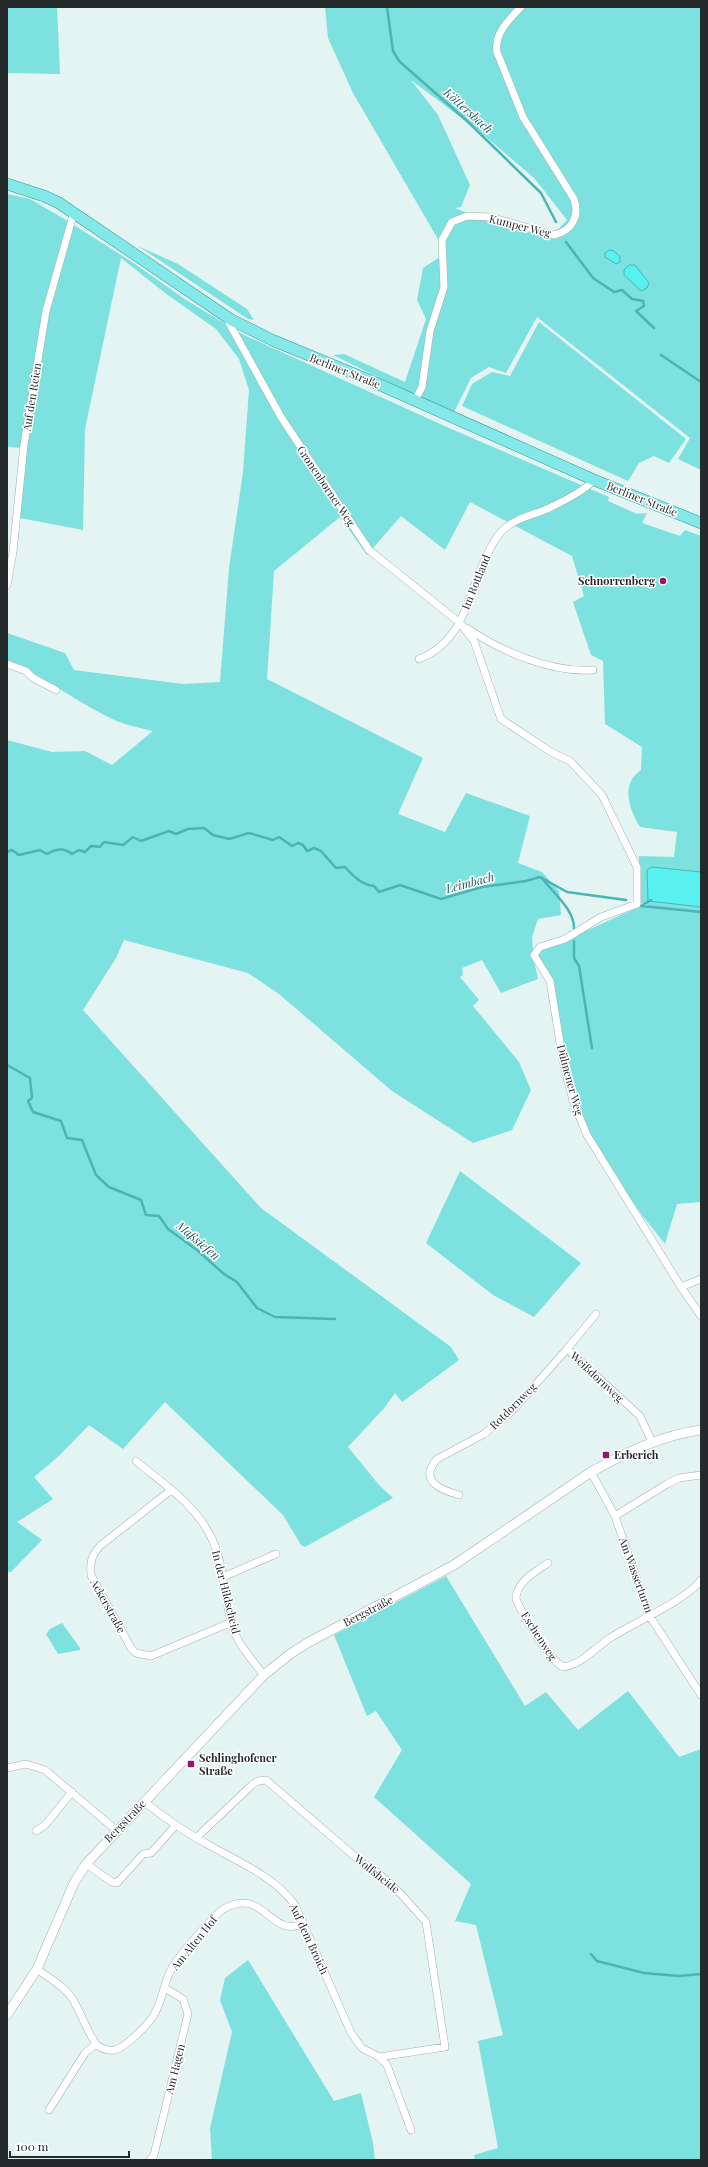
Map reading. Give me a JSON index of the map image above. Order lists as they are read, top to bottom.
{
  "streets": {
    "main road": ["Berliner Straße"],
    "street": [
      "Kumper Weg",
      "Auf den Reien",
      "Gronenborner Weg",
      "Im Rottland",
      "Dülmener Weg",
      "Weißdornweg",
      "Rotdornweg",
      "Am Wasserturm",
      "In der Hildscheid",
      "Ackerstraße",
      "Bergstraße",
      "Eschenweg",
      "Wolfsheide",
      "Auf dem Broich",
      "Am Alten Hof",
      "Am Hagen"
    ]
  },
  "crossings": [
    ["Kumper Weg", "Berliner Straße"],
    ["Berliner Straße", "Auf den Reien"],
    ["Berliner Straße", "Gronenborner Weg"],
    ["Berliner Straße", "Im Rottland"],
    ["Gronenborner Weg", "Im Rottland"],
    ["Gronenborner Weg", "Dülmener Weg"],
    ["Weißdornweg", "Rotdornweg"],
    ["Weißdornweg", "Bergstraße"],
    ["Am Wasserturm", "Bergstraße"],
    ["Am Wasserturm", "Eschenweg"],
    ["In der Hildscheid", "Ackerstraße"],
    ["In der Hildscheid", "Bergstraße"],
    ["Bergstraße", "Auf dem Broich"],
    ["Wolfsheide", "Auf dem Broich"],
    ["Auf dem Broich", "Am Alten Hof"],
    ["Am Alten Hof", "Am Hagen"]
  ],
  "water": ["Köttersbach", "Leimbach", "Maßsiefen"],
  "places": {
    "other": ["Schnorrenberg"],
    "transit": ["Erberich", "Schlinghofener Straße"]
  },
  "scale_bar": "100 m"
}
